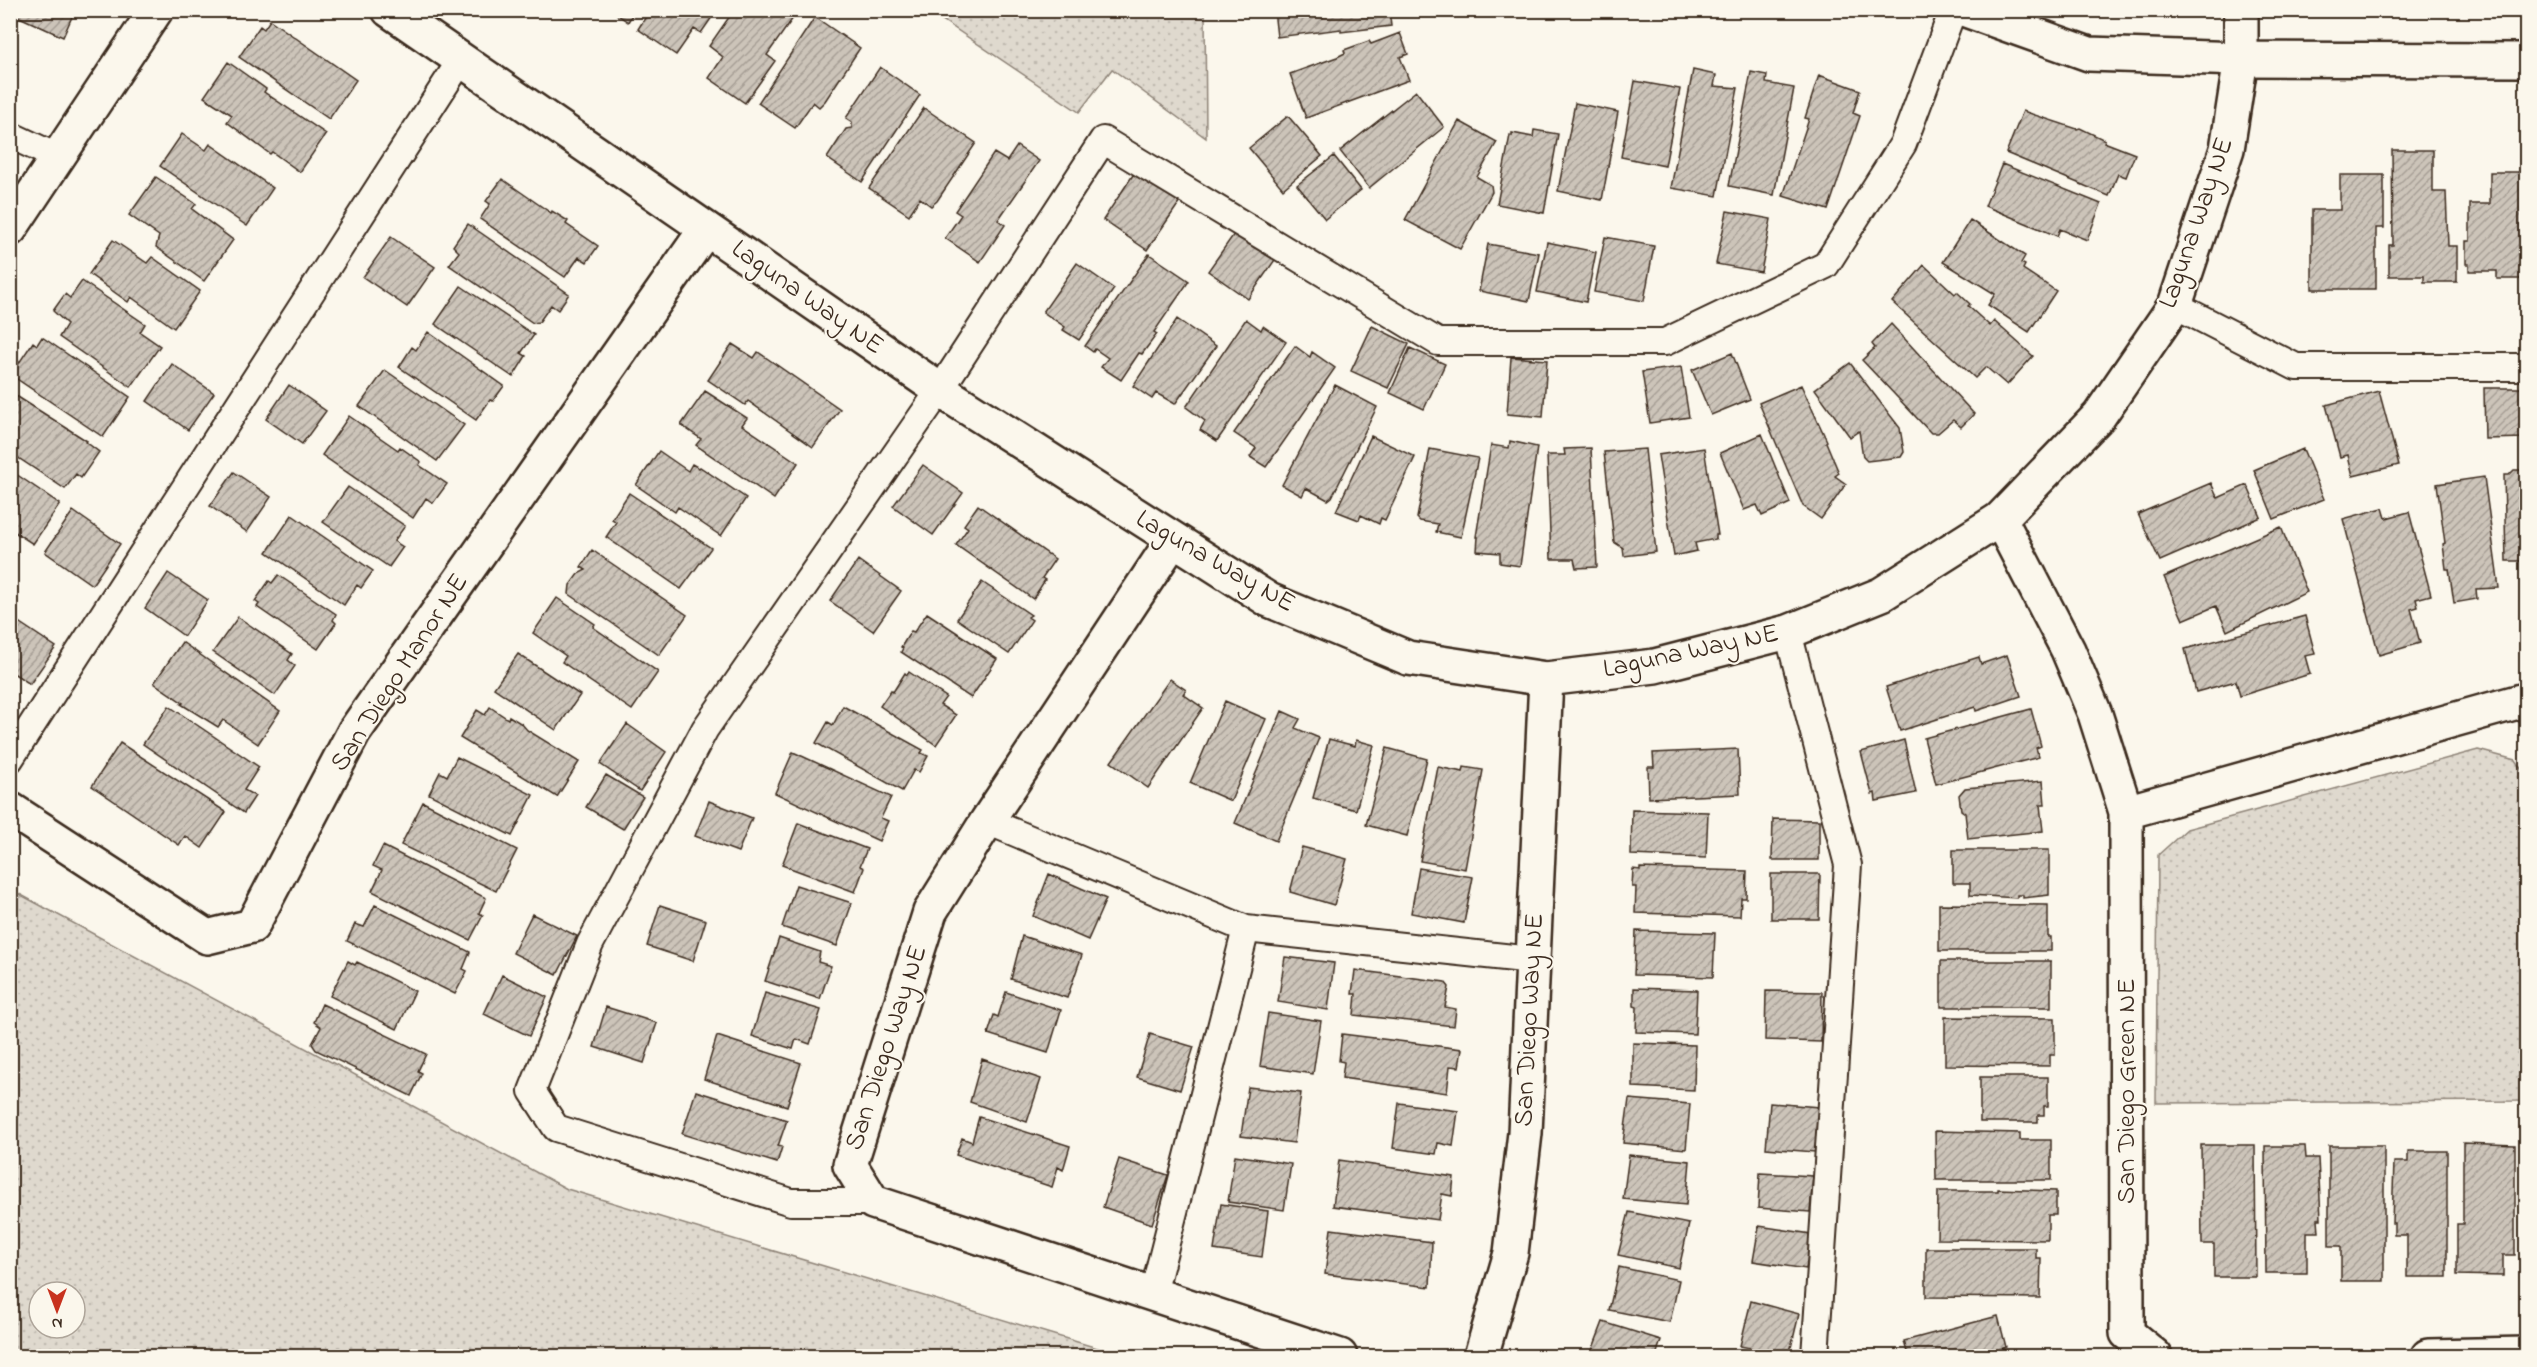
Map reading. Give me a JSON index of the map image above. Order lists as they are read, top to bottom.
{
  "streets": {
    "street": [
      "Laguna Way NE",
      "San Diego Manor NE",
      "San Diego Way NE",
      "San Diego Green NE"
    ]
  },
  "crossings": [
    ["Laguna Way NE", "San Diego Manor NE"],
    ["Laguna Way NE", "San Diego Way NE"],
    ["Laguna Way NE", "San Diego Green NE"]
  ],
  "north": "bottom"
}
